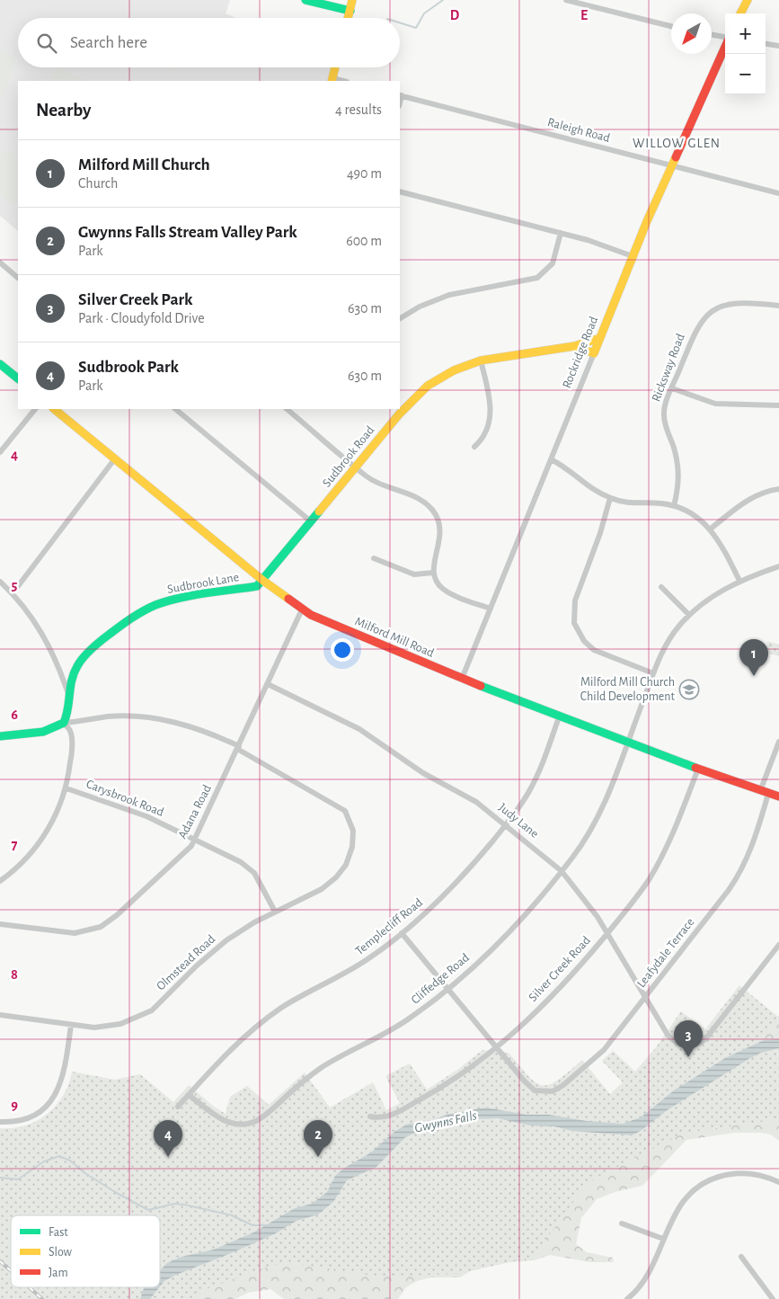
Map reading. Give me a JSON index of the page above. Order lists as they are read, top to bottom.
{
  "streets": {
    "street": [
      "Raleigh Road",
      "Rockridge Road",
      "Ricksway Road",
      "Sudbrook Road",
      "Sudbrook Lane",
      "Milford Mill Road",
      "Carysbrook Road",
      "Adana Road",
      "Judy Lane",
      "Templecliff Road",
      "Leafydale Terrace",
      "Olmstead Road",
      "Silver Creek Road",
      "Cliffedge Road"
    ]
  },
  "crossings": [
    ["Raleigh Road", "Rockridge Road"],
    ["Rockridge Road", "Sudbrook Road"],
    ["Rockridge Road", "Milford Mill Road"],
    ["Sudbrook Road", "Sudbrook Lane"],
    ["Sudbrook Road", "Milford Mill Road"],
    ["Sudbrook Lane", "Milford Mill Road"],
    ["Milford Mill Road", "Adana Road"],
    ["Milford Mill Road", "Templecliff Road"],
    ["Milford Mill Road", "Leafydale Terrace"],
    ["Milford Mill Road", "Silver Creek Road"],
    ["Milford Mill Road", "Cliffedge Road"],
    ["Carysbrook Road", "Adana Road"],
    ["Carysbrook Road", "Olmstead Road"],
    ["Adana Road", "Judy Lane"],
    ["Adana Road", "Olmstead Road"],
    ["Judy Lane", "Templecliff Road"],
    ["Judy Lane", "Leafydale Terrace"],
    ["Judy Lane", "Silver Creek Road"],
    ["Judy Lane", "Cliffedge Road"],
    ["Templecliff Road", "Cliffedge Road"],
    ["Leafydale Terrace", "Silver Creek Road"]
  ],
  "districts": ["WILLOW GLEN"],
  "water": ["Gwynns Falls"],
  "places": {
    "school or university": ["Milford Mill Church Child Development"]
  },
  "legend": ["Fast", "Slow", "Jam"],
  "north": "bottom left",
  "page": {
    "map_buttons": ["+", "−"],
    "search": "Search here",
    "heading": ["Nearby", "4 results"],
    "list": [
      {
        "mark": "1",
        "name": "Milford Mill Church",
        "note": "Church",
        "value": "490 m"
      },
      {
        "mark": "2",
        "name": "Gwynns Falls Stream Valley Park",
        "note": "Park",
        "value": "600 m"
      },
      {
        "mark": "3",
        "name": "Silver Creek Park",
        "note": "Park · Cloudyfold Drive",
        "value": "630 m"
      },
      {
        "mark": "4",
        "name": "Sudbrook Park",
        "note": "Park",
        "value": "630 m"
      }
    ],
    "pins": [
      "1",
      "3",
      "2",
      "4"
    ]
  },
  "grid": {
    "columns": ["D", "E"],
    "rows": [
      "4",
      "5",
      "6",
      "7",
      "8",
      "9"
    ]
  }
}
